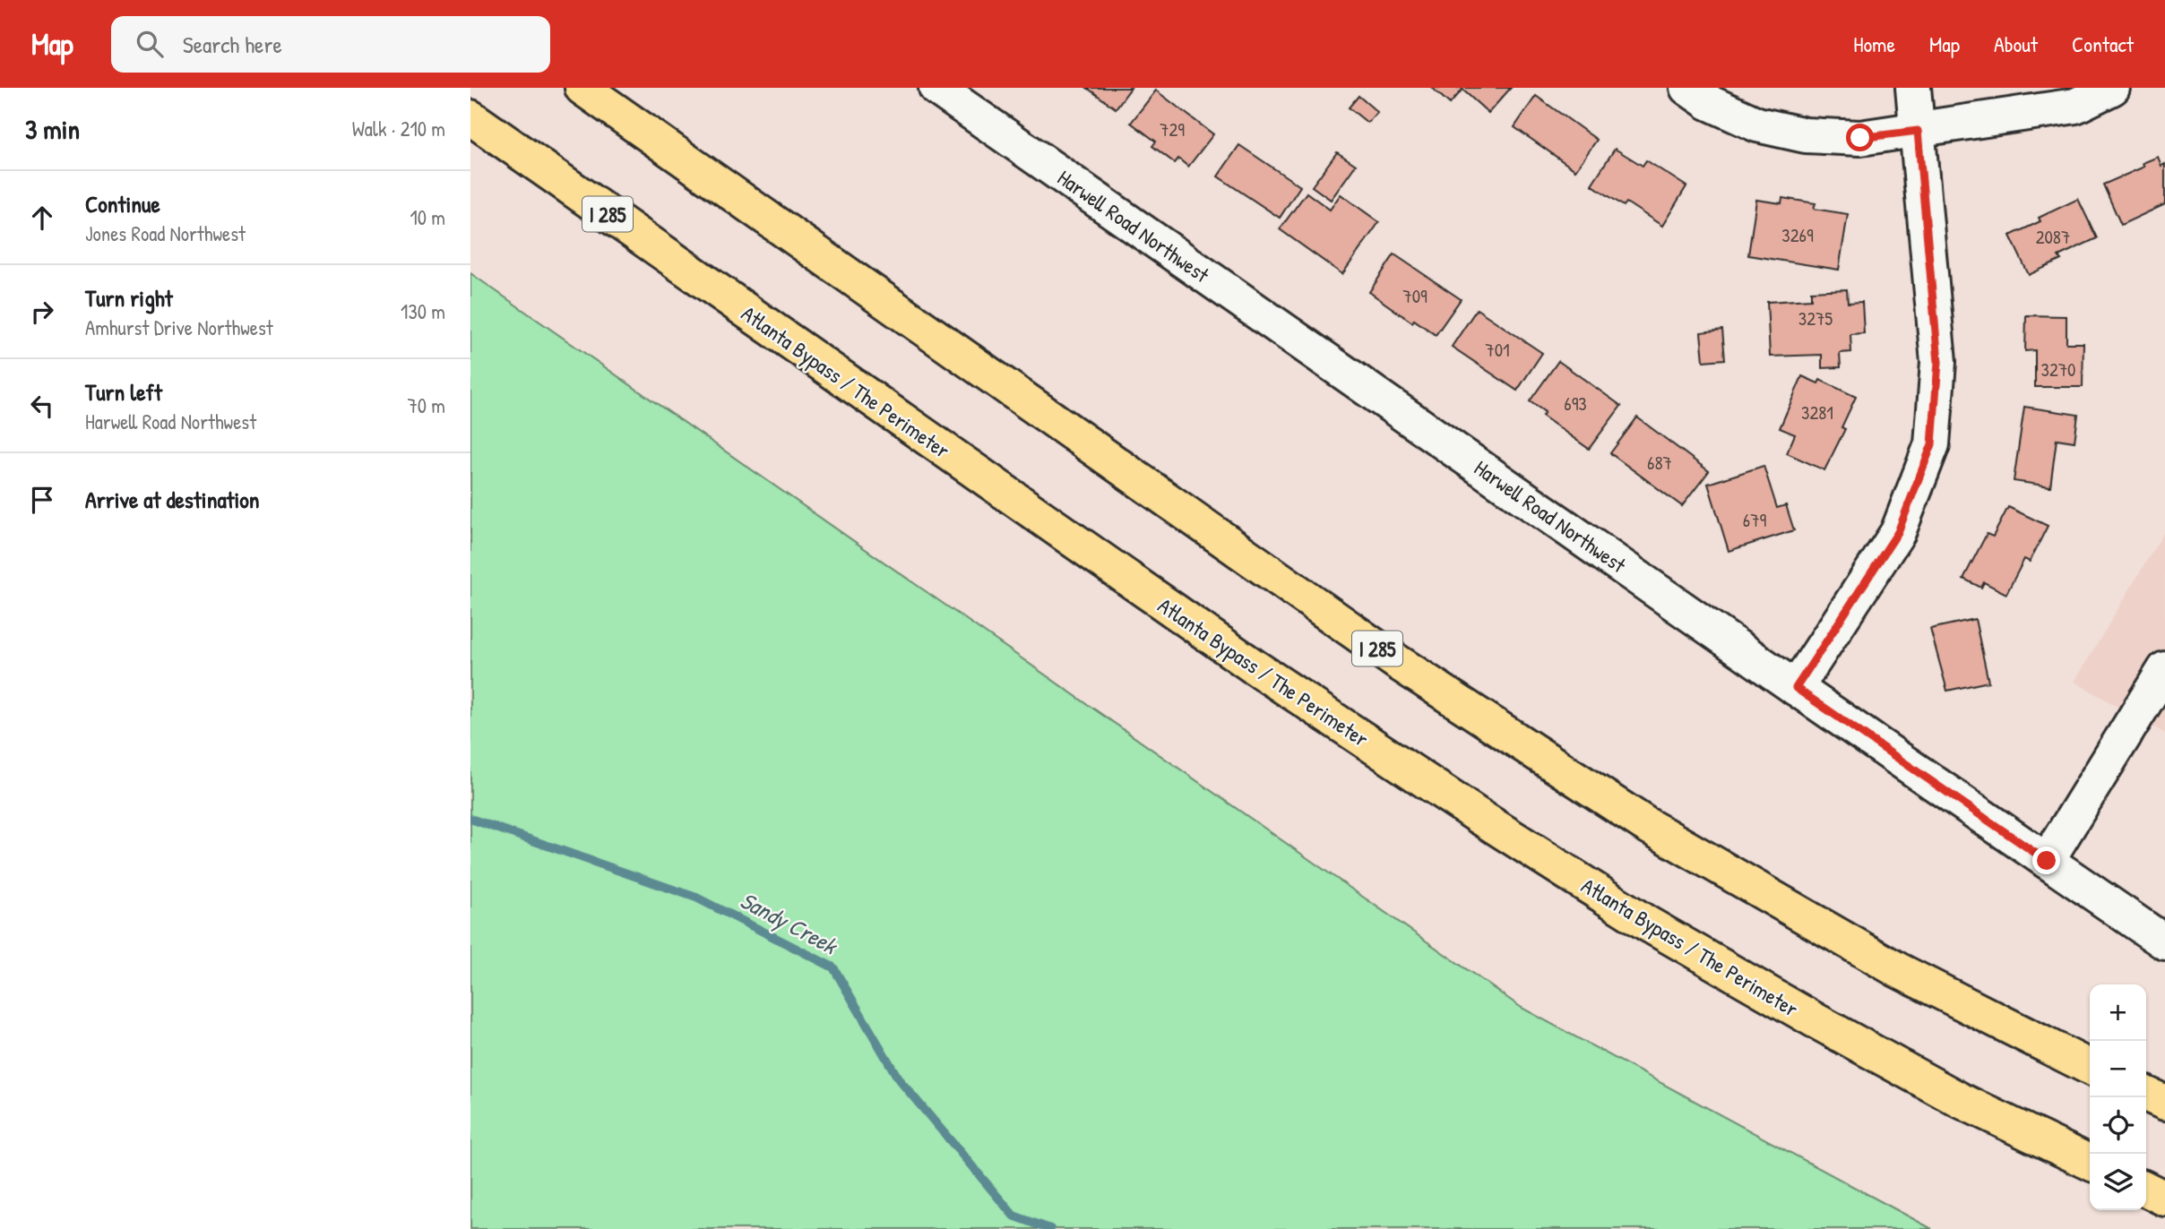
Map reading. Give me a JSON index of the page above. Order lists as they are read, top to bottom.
{
  "streets": {
    "highway": ["I 285", "Atlanta Bypass / The Perimeter"],
    "street": ["Harwell Road Northwest"]
  },
  "water": ["Sandy Creek"],
  "house_numbers": [
    "729",
    "3269",
    "2087",
    "709",
    "3275",
    "701",
    "3270",
    "693",
    "3281",
    "687",
    "679"
  ],
  "page": {
    "header": "Map",
    "search": "Search here",
    "nav": [
      "Home",
      "Map",
      "About",
      "Contact"
    ],
    "heading": ["3 min", "Walk · 210 m"],
    "list": [
      ["Continue", "Jones Road Northwest", "10 m"],
      ["Turn right", "Amhurst Drive Northwest", "130 m"],
      ["Turn left", "Harwell Road Northwest", "70 m"],
      "Arrive at destination"
    ],
    "map_buttons": ["+", "−"]
  }
}
